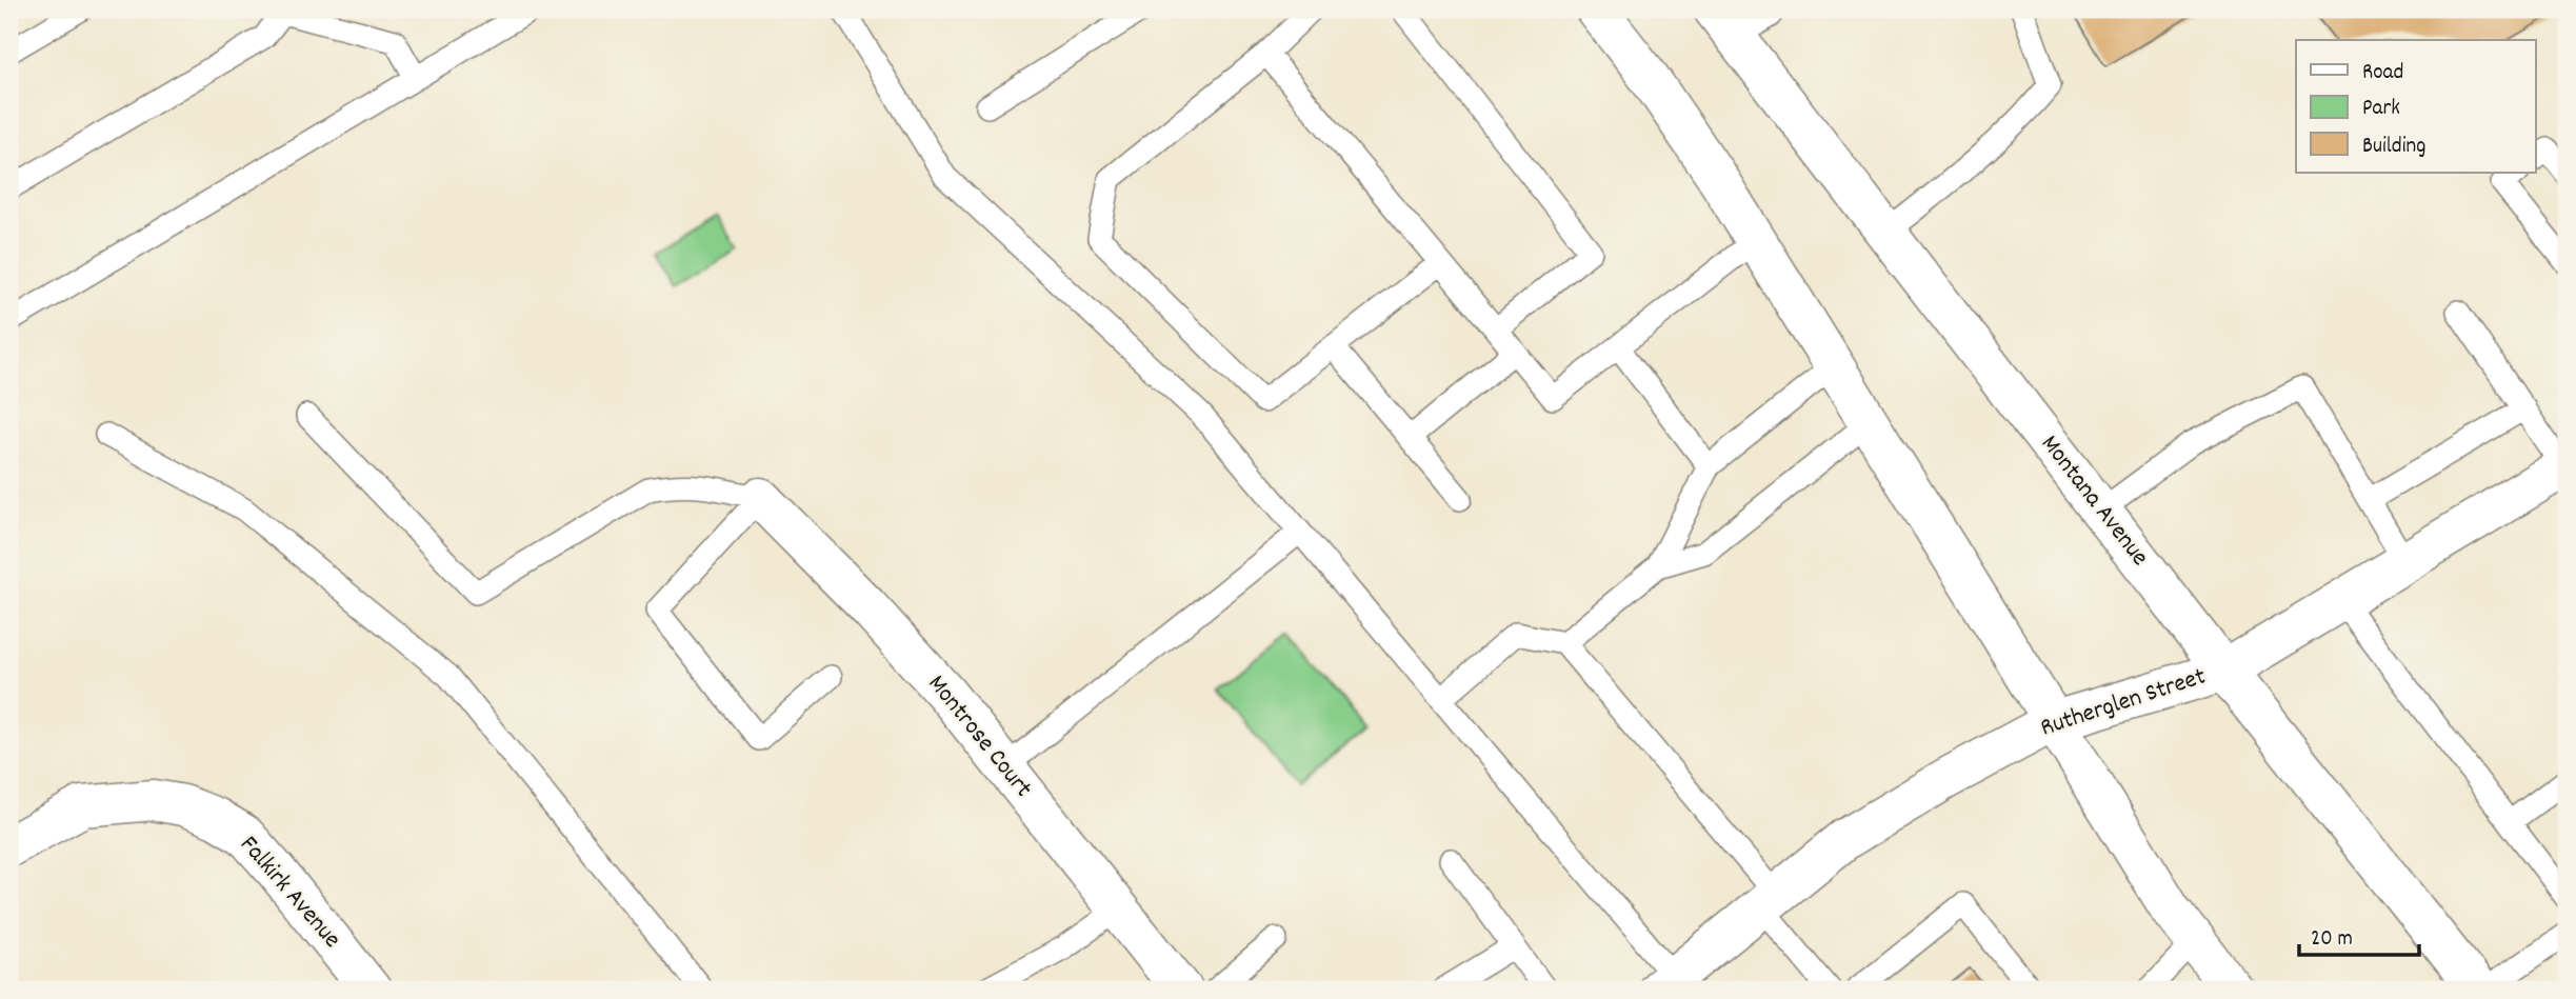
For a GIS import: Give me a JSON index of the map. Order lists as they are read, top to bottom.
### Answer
{
  "streets": {
    "main road": [
      "Montana Avenue",
      "Rutherglen Street",
      "Montrose Court",
      "Falkirk Avenue"
    ]
  },
  "crossings": [
    ["Montana Avenue", "Rutherglen Street"]
  ],
  "legend": ["Road", "Park", "Building"],
  "scale_bar": "20 m"
}
